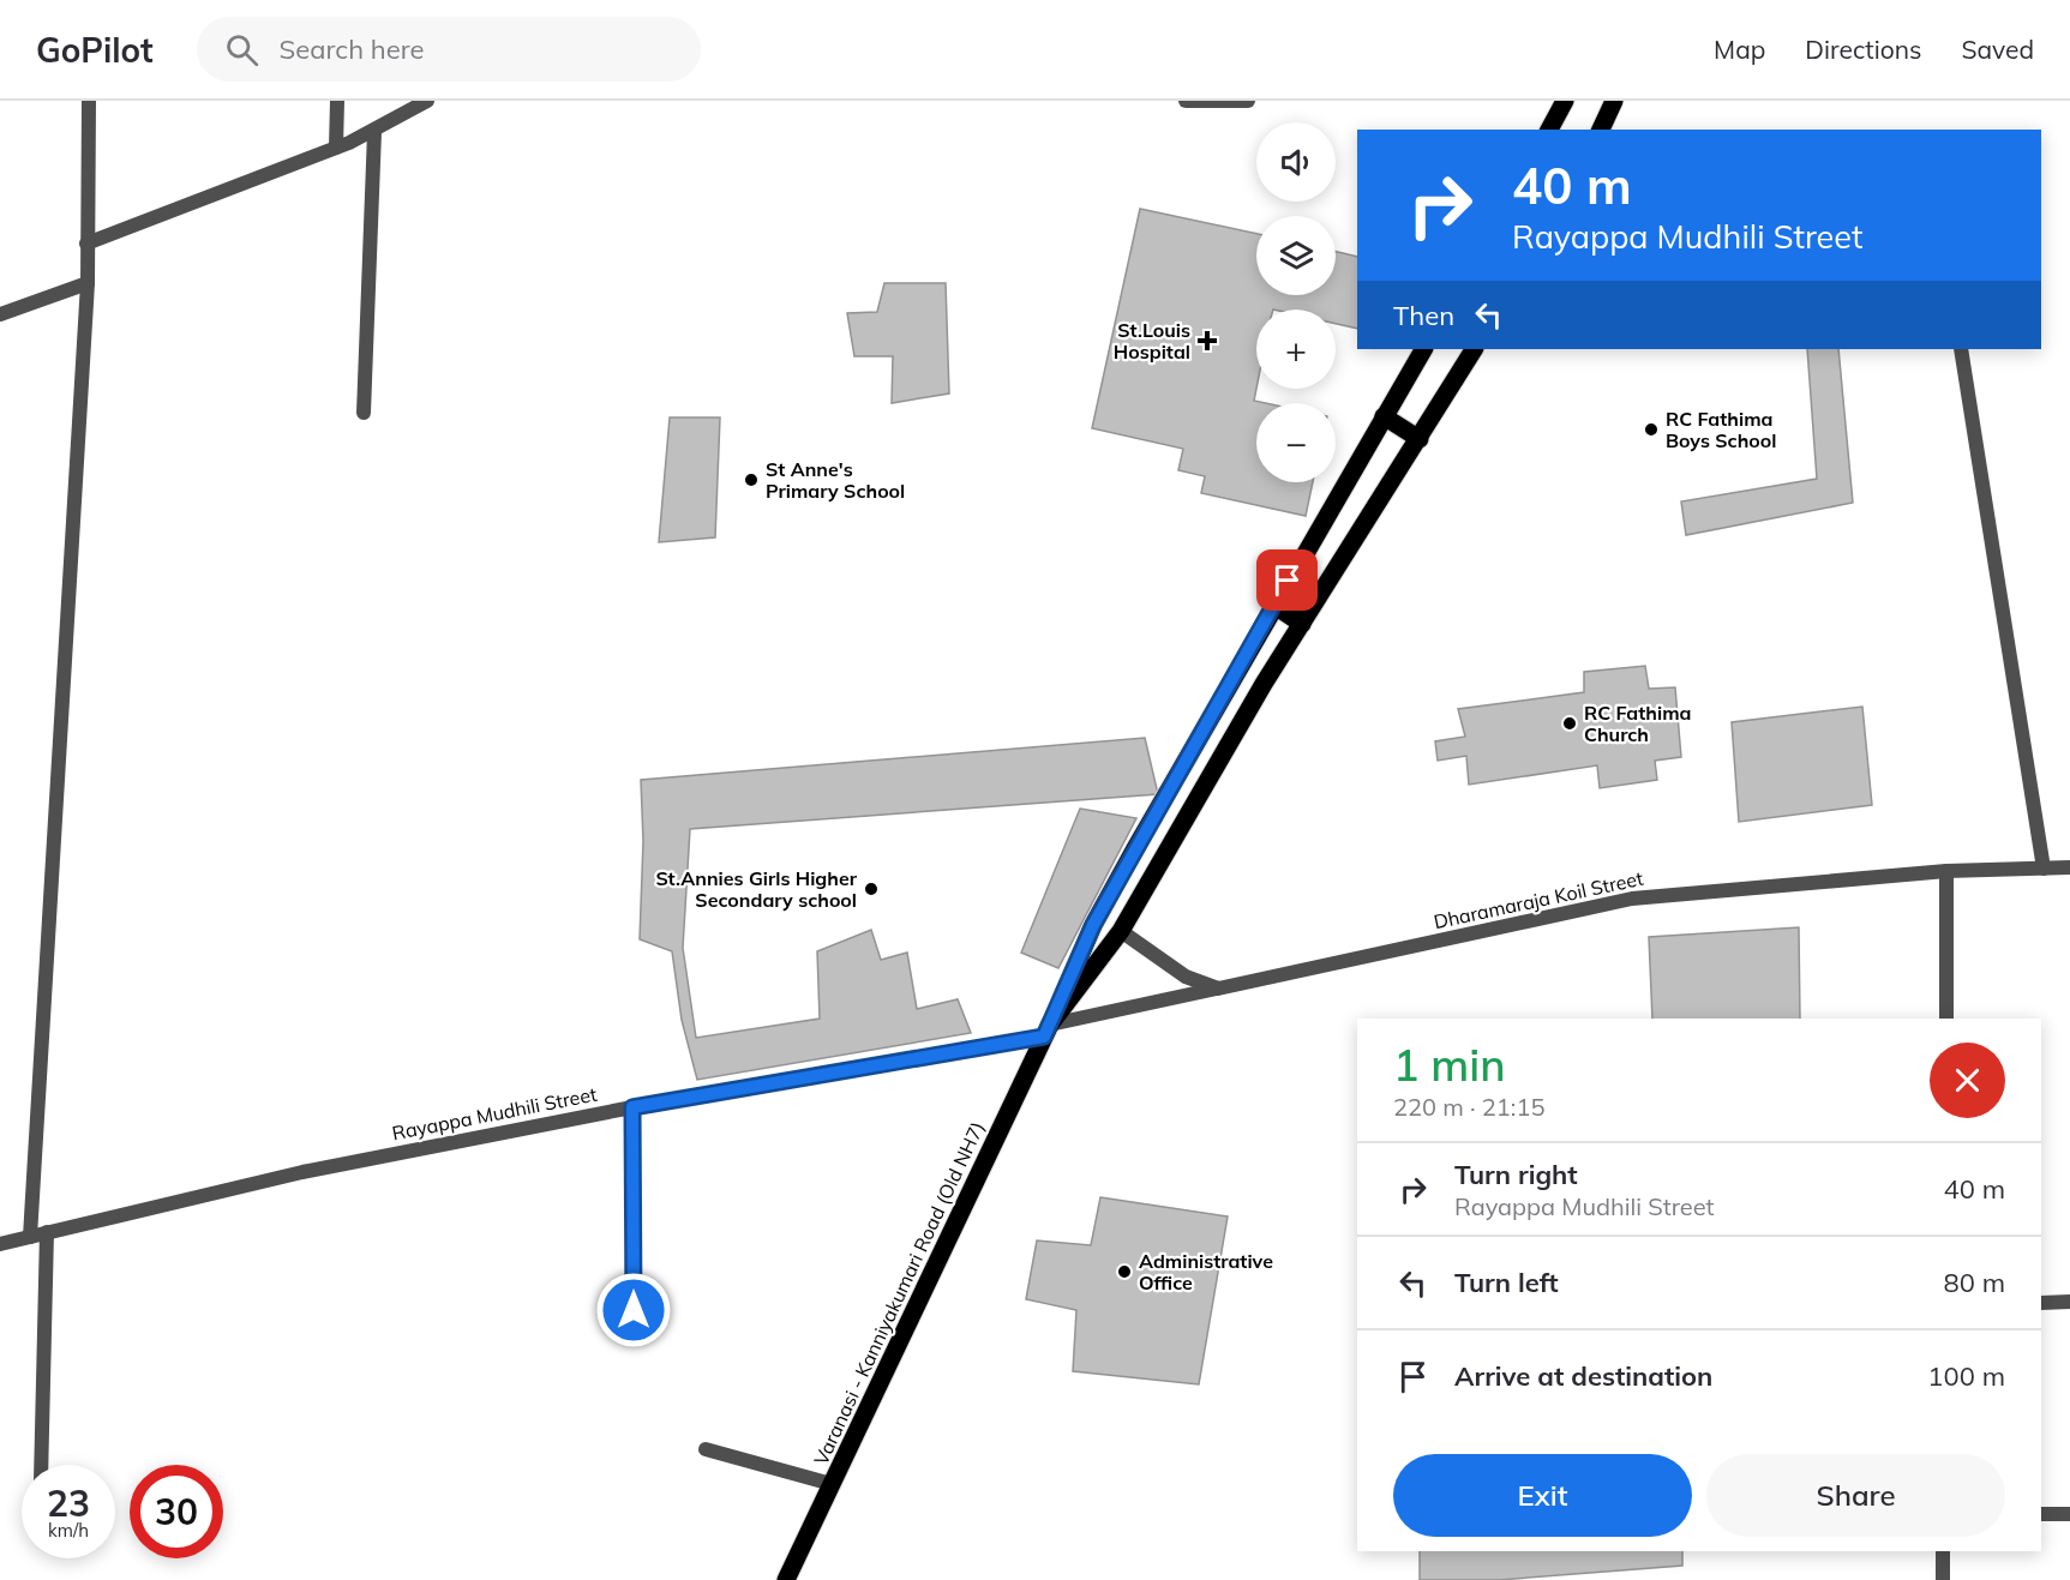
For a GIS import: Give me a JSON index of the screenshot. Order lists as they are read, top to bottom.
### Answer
{
  "streets": {
    "main road": ["Varanasi - Kanniyakumari Road (Old NH7)"],
    "street": ["Dharamaraja Koil Street", "Rayappa Mudhili Street"]
  },
  "crossings": [
    ["Dharamaraja Koil Street", "Rayappa Mudhili Street"],
    ["Dharamaraja Koil Street", "Varanasi - Kanniyakumari Road (Old NH7)"],
    ["Rayappa Mudhili Street", "Varanasi - Kanniyakumari Road (Old NH7)"]
  ],
  "places": {
    "health": ["St.Louis Hospital"],
    "other": [
      "RC Fathima Boys School",
      "St Anne's Primary School",
      "RC Fathima Church",
      "St.Annies Girls Higher Secondary school",
      "Administrative Office"
    ]
  },
  "page": {
    "header": "GoPilot",
    "search": "Search here",
    "nav": ["Map", "Directions", "Saved"],
    "map_buttons": ["+", "−"],
    "turn": ["40 m", "Rayappa Mudhili Street"],
    "then": "Then",
    "heading": ["1 min", "220 m · 21:15"],
    "list": [
      {
        "name": "Turn right",
        "note": "Rayappa Mudhili Street",
        "value": "40 m"
      },
      {
        "name": "Turn left",
        "value": "80 m"
      },
      {
        "name": "Arrive at destination",
        "value": "100 m"
      }
    ],
    "buttons": ["Exit", "Share"],
    "speed": "23 km/h",
    "limit": "30"
  }
}
